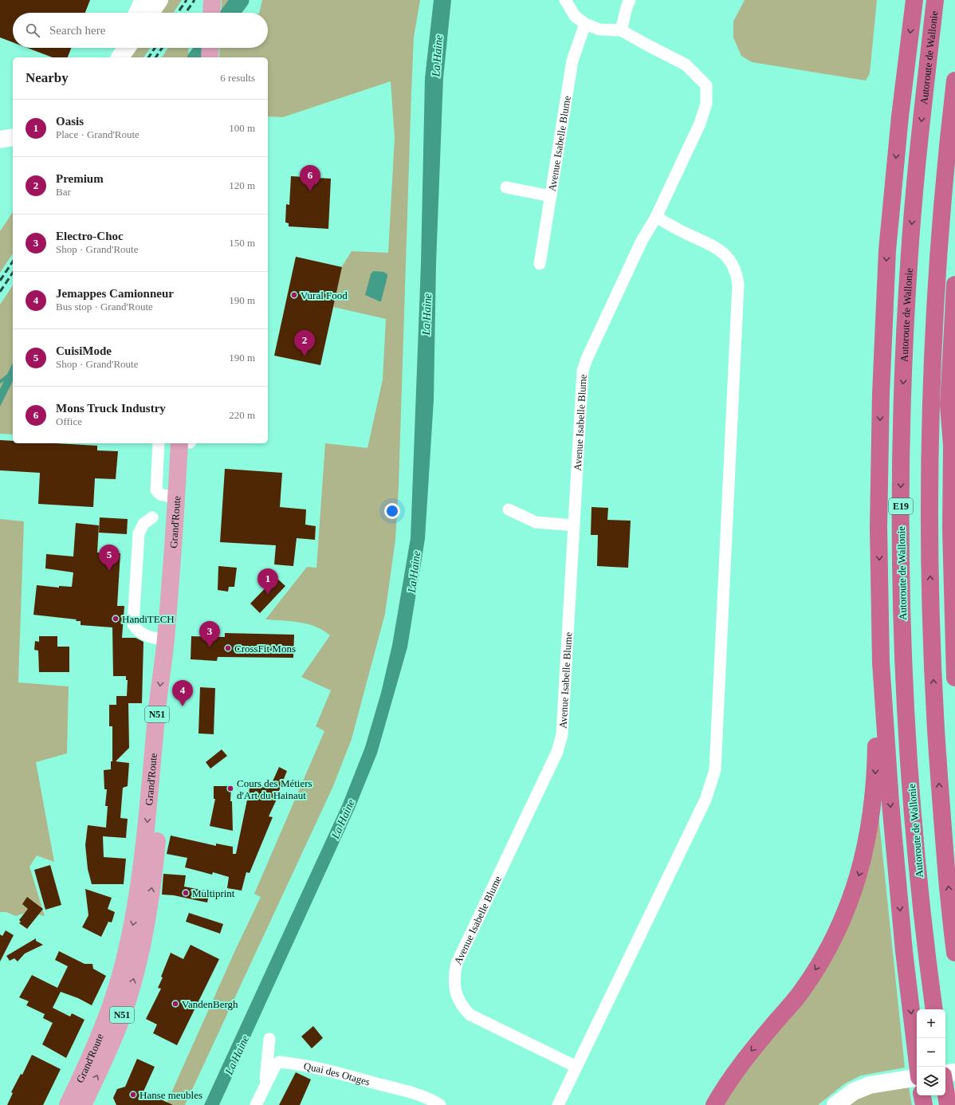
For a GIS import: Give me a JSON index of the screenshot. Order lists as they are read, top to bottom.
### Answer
{
  "streets": {
    "highway": ["Autoroute de Wallonie", "E19"],
    "main road": ["Grand'Route", "N51"],
    "street": ["Avenue Isabelle Blume", "Quai des Otages"]
  },
  "water": ["La Haine"],
  "places": [
    "Vural Food",
    "HandiTECH",
    "CrossFit Mons",
    "Cours des Métiers d'Art du Hainaut",
    "Multiprint",
    "VandenBergh",
    "Hanse meubles"
  ],
  "page": {
    "search": "Search here",
    "heading": ["Nearby", "6 results"],
    "list": [
      {
        "mark": "1",
        "name": "Oasis",
        "note": "Place · Grand'Route",
        "value": "100 m"
      },
      {
        "mark": "2",
        "name": "Premium",
        "note": "Bar",
        "value": "120 m"
      },
      {
        "mark": "3",
        "name": "Electro-Choc",
        "note": "Shop · Grand'Route",
        "value": "150 m"
      },
      {
        "mark": "4",
        "name": "Jemappes Camionneur",
        "note": "Bus stop · Grand'Route",
        "value": "190 m"
      },
      {
        "mark": "5",
        "name": "CuisiMode",
        "note": "Shop · Grand'Route",
        "value": "190 m"
      },
      {
        "mark": "6",
        "name": "Mons Truck Industry",
        "note": "Office",
        "value": "220 m"
      }
    ],
    "pins": [
      "6",
      "2",
      "5",
      "1",
      "3",
      "4"
    ],
    "map_buttons": ["+", "−"]
  }
}
